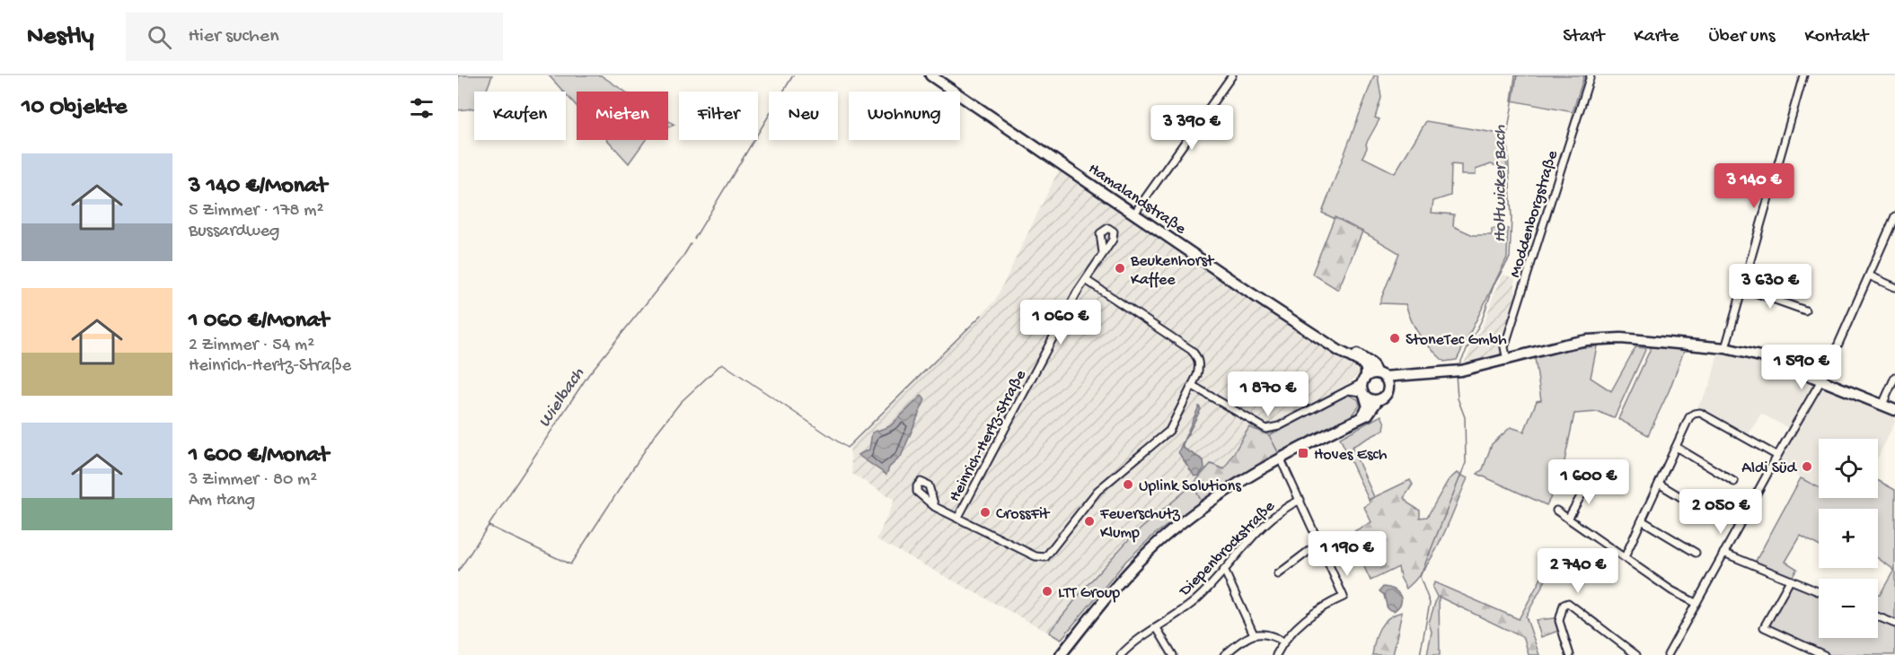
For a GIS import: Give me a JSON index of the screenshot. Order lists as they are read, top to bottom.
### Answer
{
  "streets": {
    "main road": ["Hamalandstraße"],
    "street": ["Moddenborgstraße", "Heinrich-Hertz-Straße", "Diepenbrockstraße"]
  },
  "water": ["Holtwicker Bach", "Wielbach"],
  "places": {
    "other": [
      "Beukenhorst Kaffee",
      "StoneTec Gmbh",
      "Aldi Süd",
      "Uplink Solutions",
      "CrossFit",
      "Feuerschutz Klump",
      "LTT Group"
    ],
    "transit": ["Hoves Esch"]
  },
  "page": {
    "header": "Nestly",
    "search": "Hier suchen",
    "nav": [
      "Start",
      "Karte",
      "Über uns",
      "Kontakt"
    ],
    "heading": "10 Objekte",
    "chip": [
      "Kaufen",
      "Mieten",
      "Filter",
      "Neu",
      "Wohnung"
    ],
    "price": [
      "3 390 €",
      "3 140 €",
      "3 630 €",
      "1 060 €",
      "1 590 €",
      "1 870 €",
      "1 600 €",
      "2 050 €",
      "1 190 €",
      "2 740 €"
    ],
    "list": [
      {
        "name": "3 140 €/Monat",
        "note": "5 Zimmer · 178 m² · Bussardweg"
      },
      {
        "name": "1 060 €/Monat",
        "note": "2 Zimmer · 54 m² · Heinrich-Hertz-Straße"
      },
      {
        "name": "1 600 €/Monat",
        "note": "3 Zimmer · 80 m² · Am Hang"
      }
    ],
    "map_buttons": ["+", "−"]
  }
}
